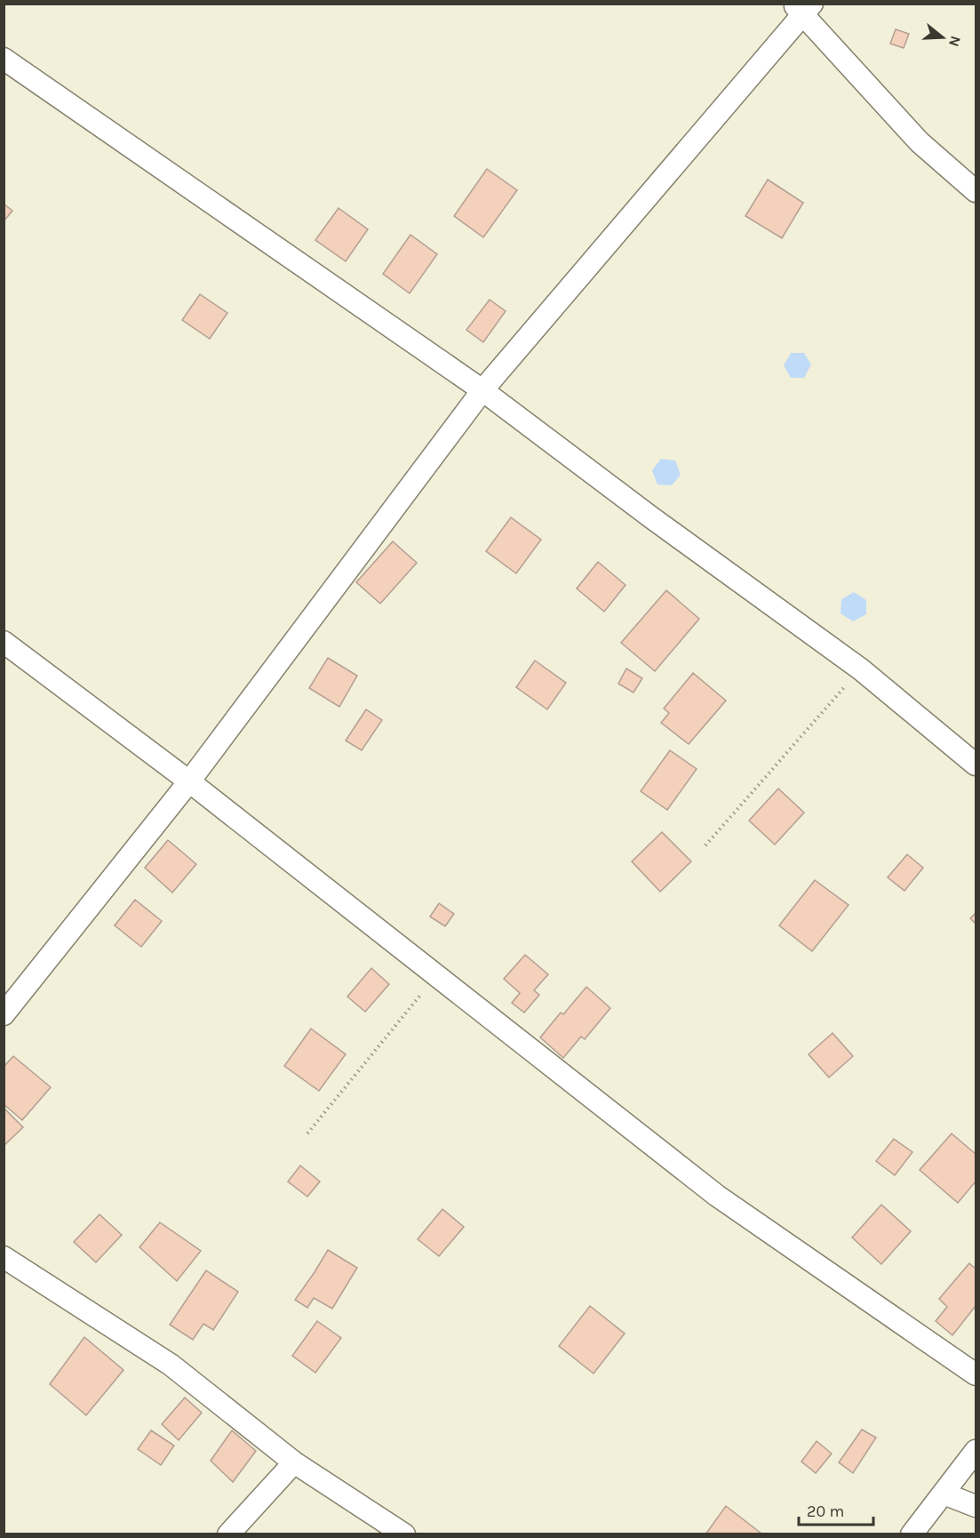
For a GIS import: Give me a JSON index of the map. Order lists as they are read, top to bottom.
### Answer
{
  "scale_bar": "20 m",
  "north": "right"
}
